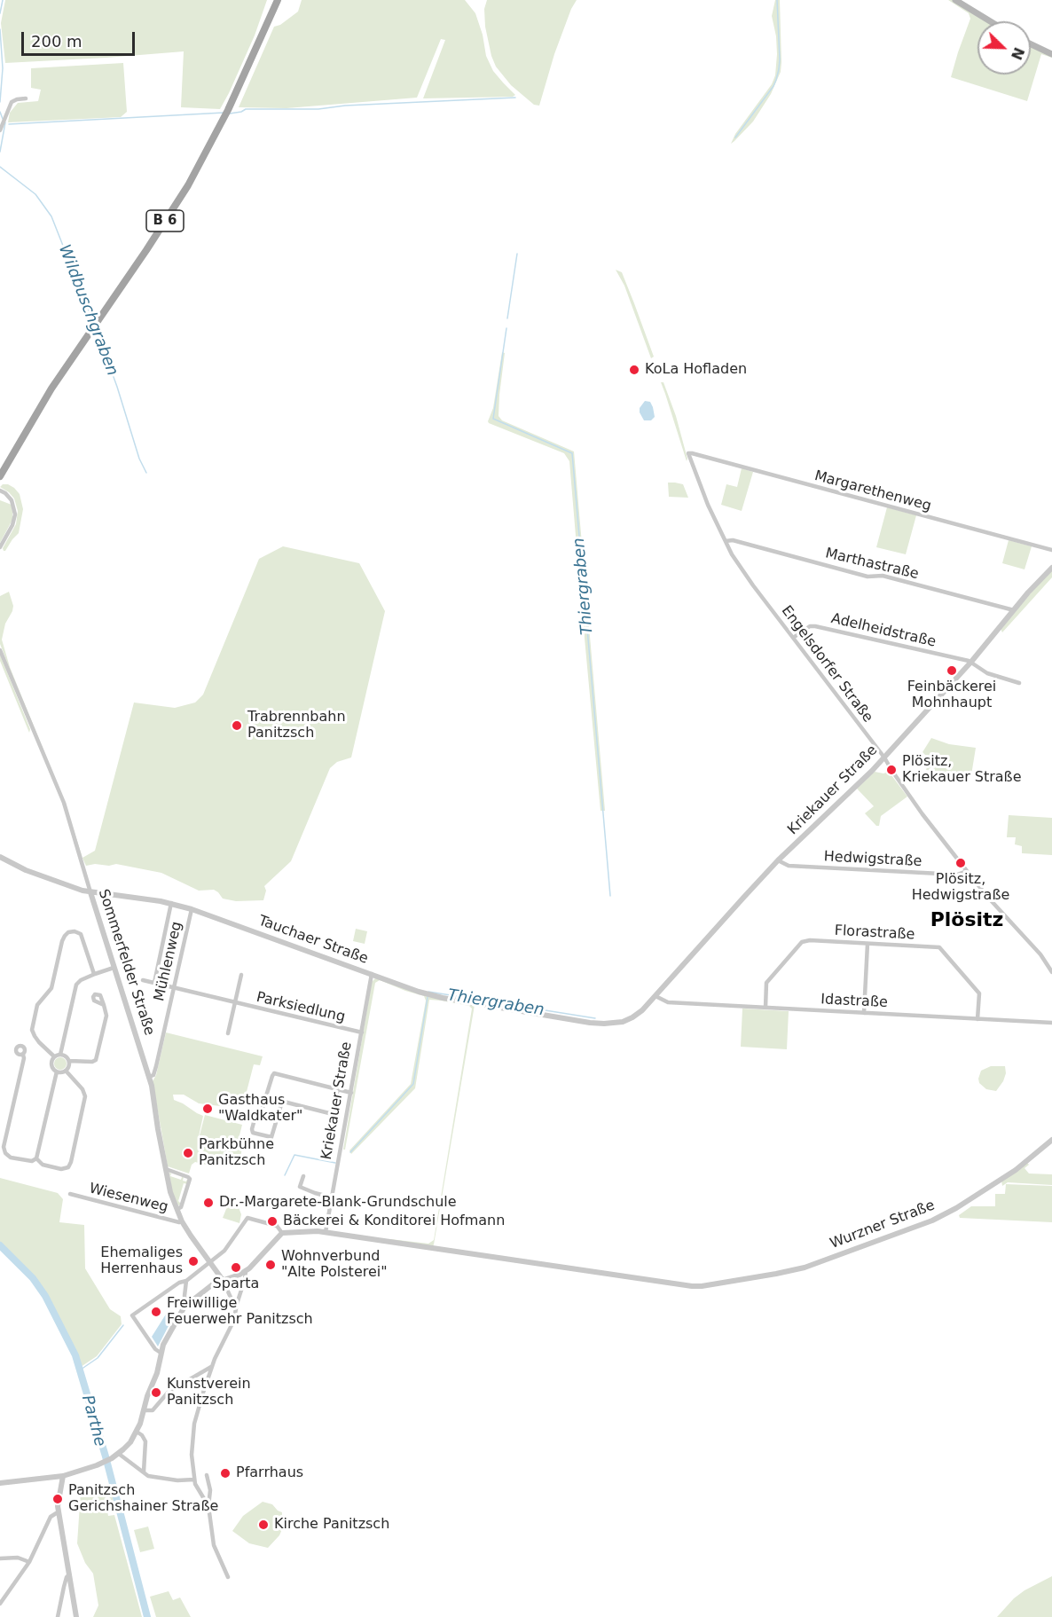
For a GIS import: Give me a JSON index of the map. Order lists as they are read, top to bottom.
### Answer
{
  "streets": {
    "main road": ["B 6"],
    "street": [
      "Margarethenweg",
      "Marthastraße",
      "Adelheidstraße",
      "Engelsdorfer Straße",
      "Kriekauer Straße",
      "Hedwigstraße",
      "Florastraße",
      "Tauchaer Straße",
      "Mühlenweg",
      "Sommerfelder Straße",
      "Idastraße",
      "Parksiedlung",
      "Wiesenweg",
      "Wurzner Straße"
    ]
  },
  "crossings": [
    ["Margarethenweg", "Engelsdorfer Straße"],
    ["Marthastraße", "Engelsdorfer Straße"],
    ["Marthastraße", "Kriekauer Straße"],
    ["Adelheidstraße", "Engelsdorfer Straße"],
    ["Adelheidstraße", "Kriekauer Straße"],
    ["Engelsdorfer Straße", "Kriekauer Straße"],
    ["Engelsdorfer Straße", "Hedwigstraße"],
    ["Kriekauer Straße", "Hedwigstraße"],
    ["Kriekauer Straße", "Tauchaer Straße"],
    ["Kriekauer Straße", "Idastraße"],
    ["Kriekauer Straße", "Parksiedlung"],
    ["Kriekauer Straße", "Wurzner Straße"],
    ["Florastraße", "Idastraße"],
    ["Tauchaer Straße", "Mühlenweg"],
    ["Tauchaer Straße", "Sommerfelder Straße"],
    ["Mühlenweg", "Sommerfelder Straße"],
    ["Mühlenweg", "Parksiedlung"],
    ["Sommerfelder Straße", "Wiesenweg"]
  ],
  "districts": ["Plösitz"],
  "water": ["Wildbuschgraben", "Thiergraben", "Parthe"],
  "places": [
    "KoLa Hofladen",
    "Feinbäckerei Mohnhaupt",
    "Trabrennbahn Panitzsch",
    "Plösitz, Kriekauer Straße",
    "Plösitz, Hedwigstraße",
    "Gasthaus \"Waldkater\"",
    "Parkbühne Panitzsch",
    "Dr.-Margarete-Blank-Grundschule",
    "Bäckerei & Konditorei Hofmann",
    "Ehemaliges Herrenhaus",
    "Wohnverbund \"Alte Polsterei\"",
    "Sparta",
    "Freiwillige Feuerwehr Panitzsch",
    "Kunstverein Panitzsch",
    "Pfarrhaus",
    "Panitzsch Gerichshainer Straße",
    "Kirche Panitzsch"
  ],
  "scale_bar": "200 m",
  "north": "bottom right"
}
